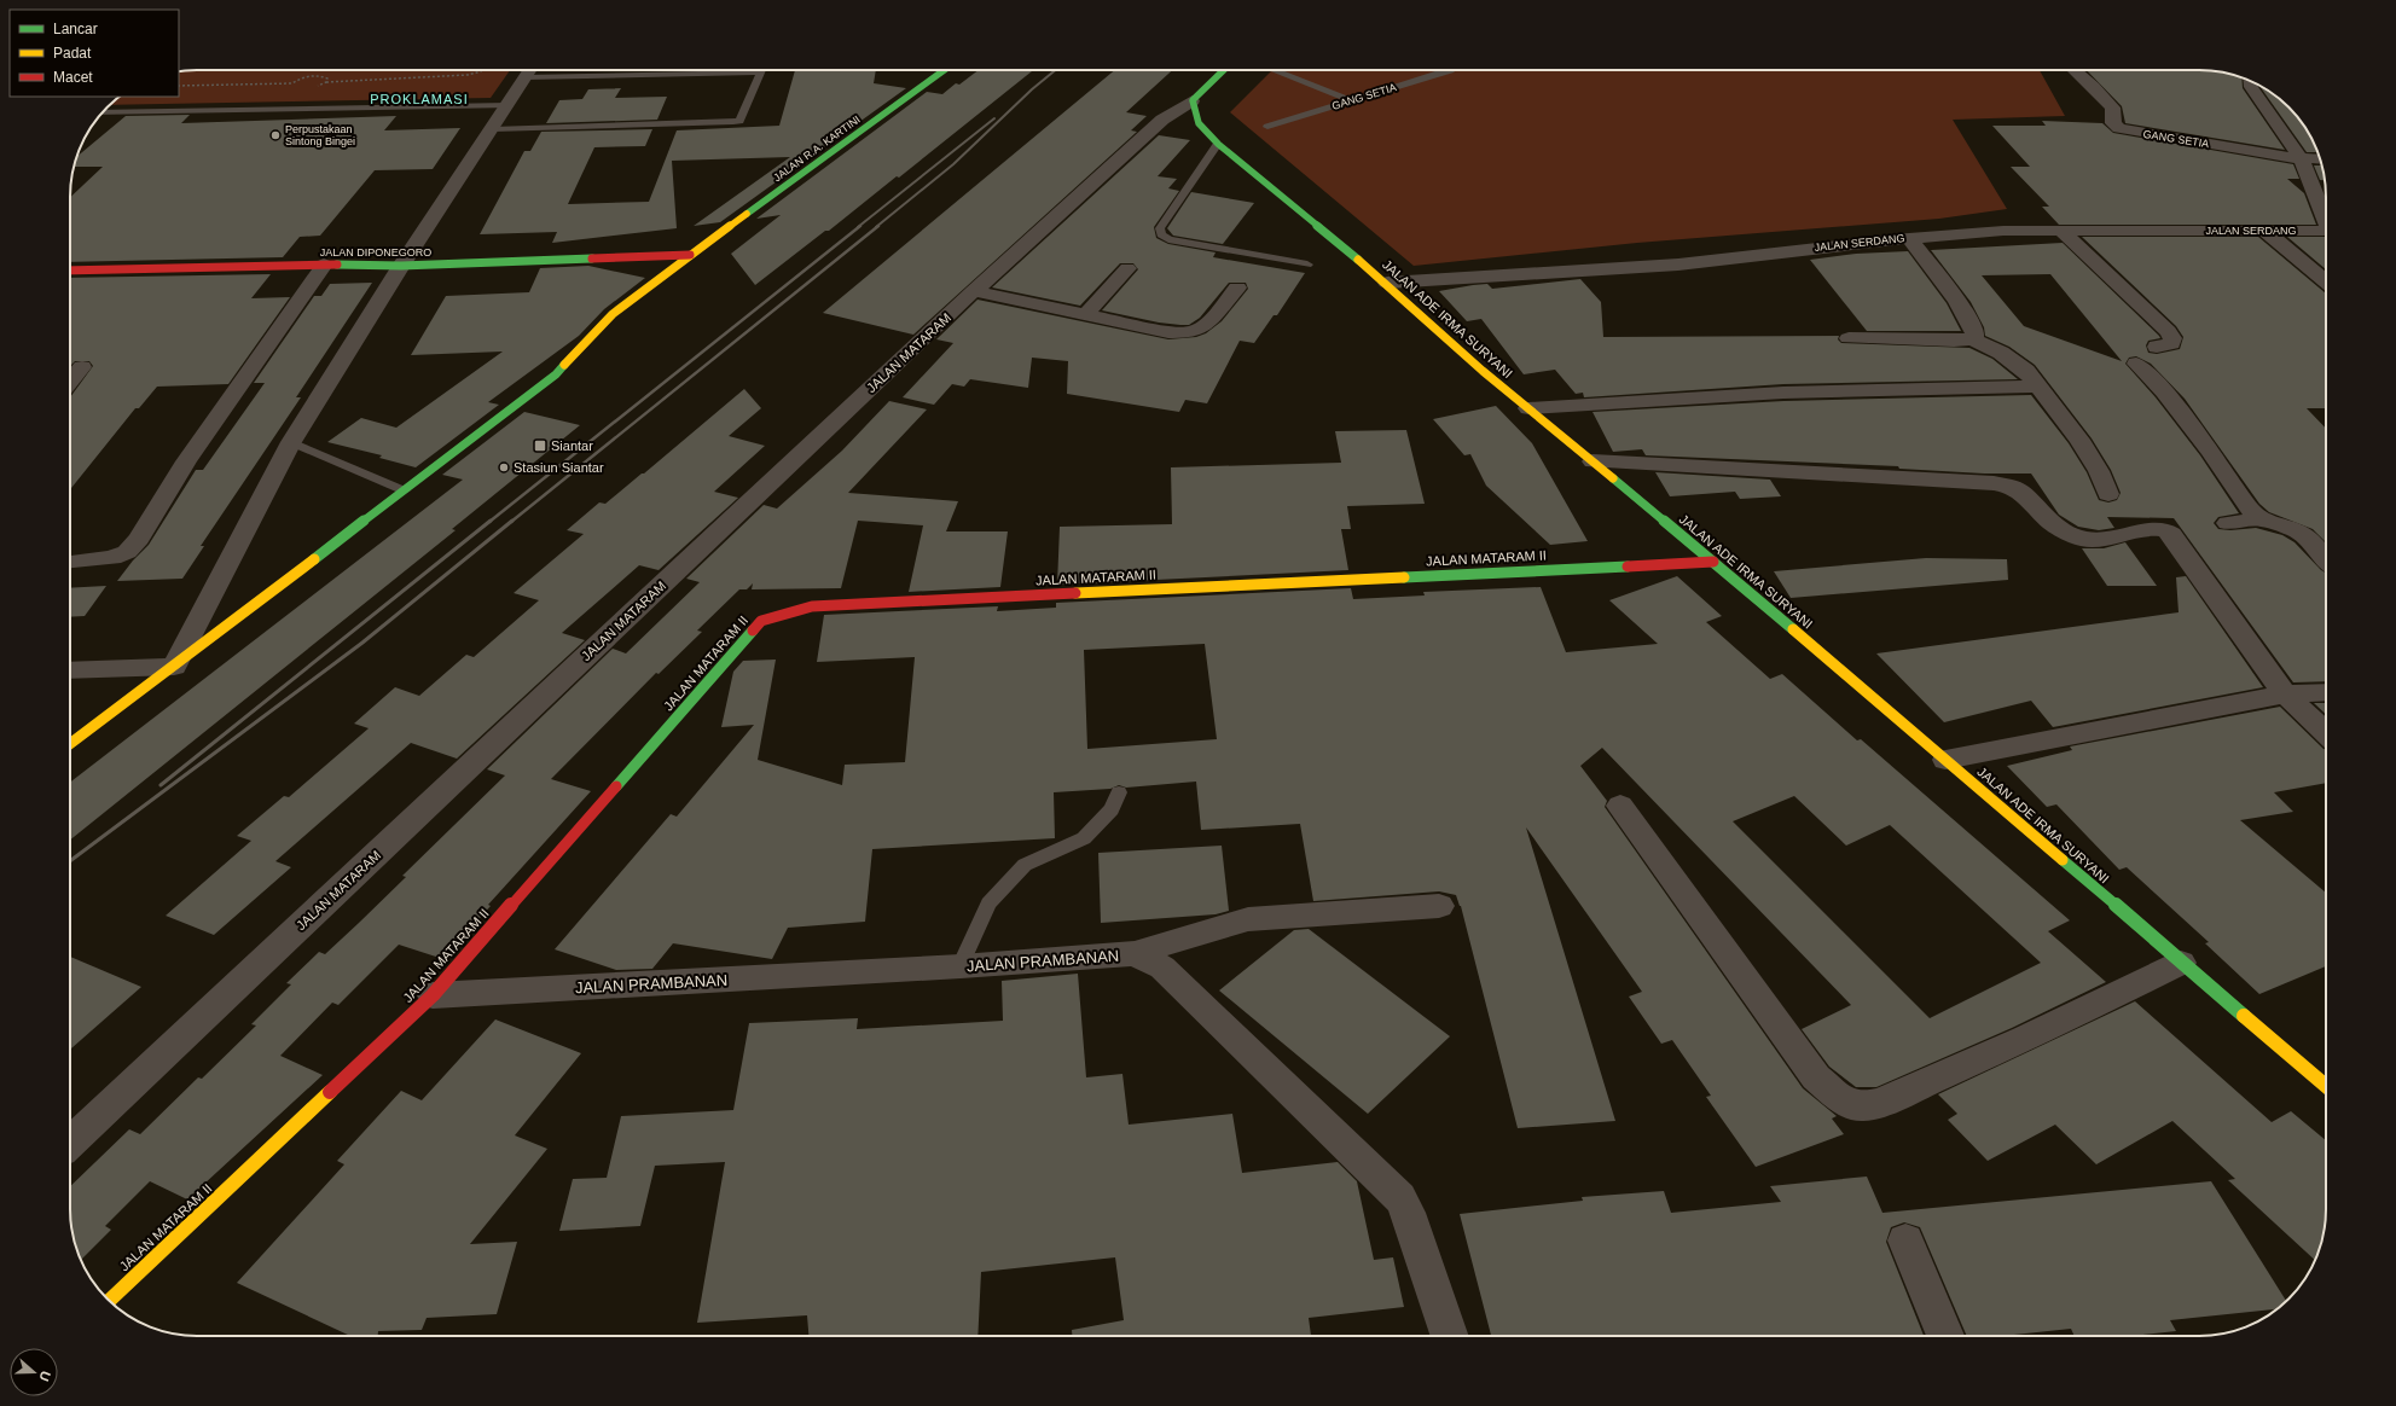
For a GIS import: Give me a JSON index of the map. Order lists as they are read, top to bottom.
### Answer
{
  "streets": {
    "street": [
      "GANG SETIA",
      "JALAN R.A. KARTINI",
      "JALAN SERDANG",
      "JALAN DIPONEGORO",
      "JALAN ADE IRMA SURYANI",
      "JALAN MATARAM",
      "JALAN MATARAM II",
      "JALAN PRAMBANAN"
    ]
  },
  "crossings": [
    ["JALAN R.A. KARTINI", "JALAN DIPONEGORO"],
    ["JALAN SERDANG", "JALAN ADE IRMA SURYANI"],
    ["JALAN ADE IRMA SURYANI", "JALAN MATARAM"],
    ["JALAN ADE IRMA SURYANI", "JALAN MATARAM II"],
    ["JALAN MATARAM II", "JALAN PRAMBANAN"]
  ],
  "districts": ["PROKLAMASI"],
  "places": {
    "other": ["Perpustakaan Sintong Bingei", "Stasiun Siantar"],
    "transit": ["Siantar"]
  },
  "legend": ["Lancar", "Padat", "Macet"],
  "north": "right"
}
